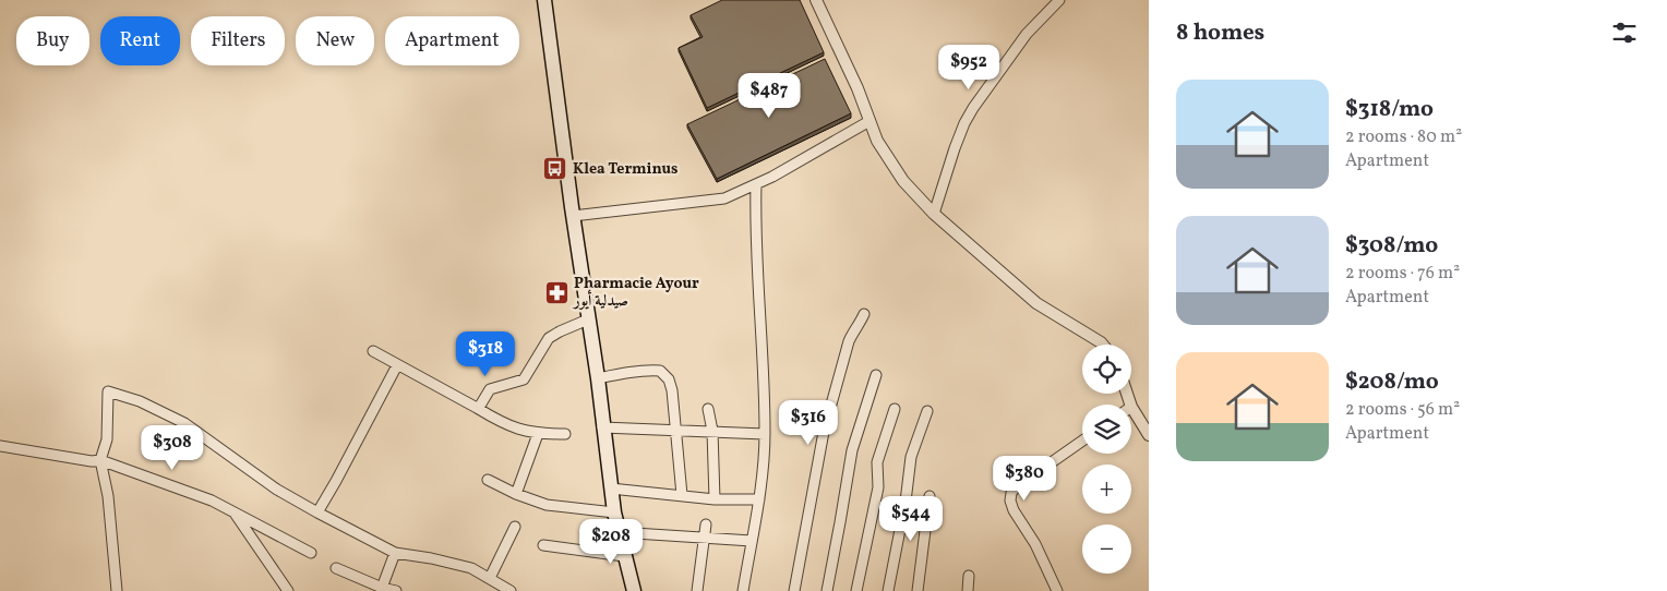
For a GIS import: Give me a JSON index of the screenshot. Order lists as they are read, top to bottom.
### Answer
{
  "places": {
    "bus stop": ["Klea Terminus"],
    "pharmacy": ["Pharmacie Ayour صيدلية أيور"]
  },
  "page": {
    "heading": "8 homes",
    "chip": [
      "Buy",
      "Rent",
      "Filters",
      "New",
      "Apartment"
    ],
    "price": [
      "$952",
      "$487",
      "$318",
      "$316",
      "$308",
      "$380",
      "$544",
      "$208"
    ],
    "list": [
      {
        "name": "$318/mo",
        "note": "2 rooms · 80 m² · Apartment"
      },
      {
        "name": "$308/mo",
        "note": "2 rooms · 76 m² · Apartment"
      },
      {
        "name": "$208/mo",
        "note": "2 rooms · 56 m² · Apartment"
      }
    ],
    "map_buttons": ["+", "−"]
  }
}
